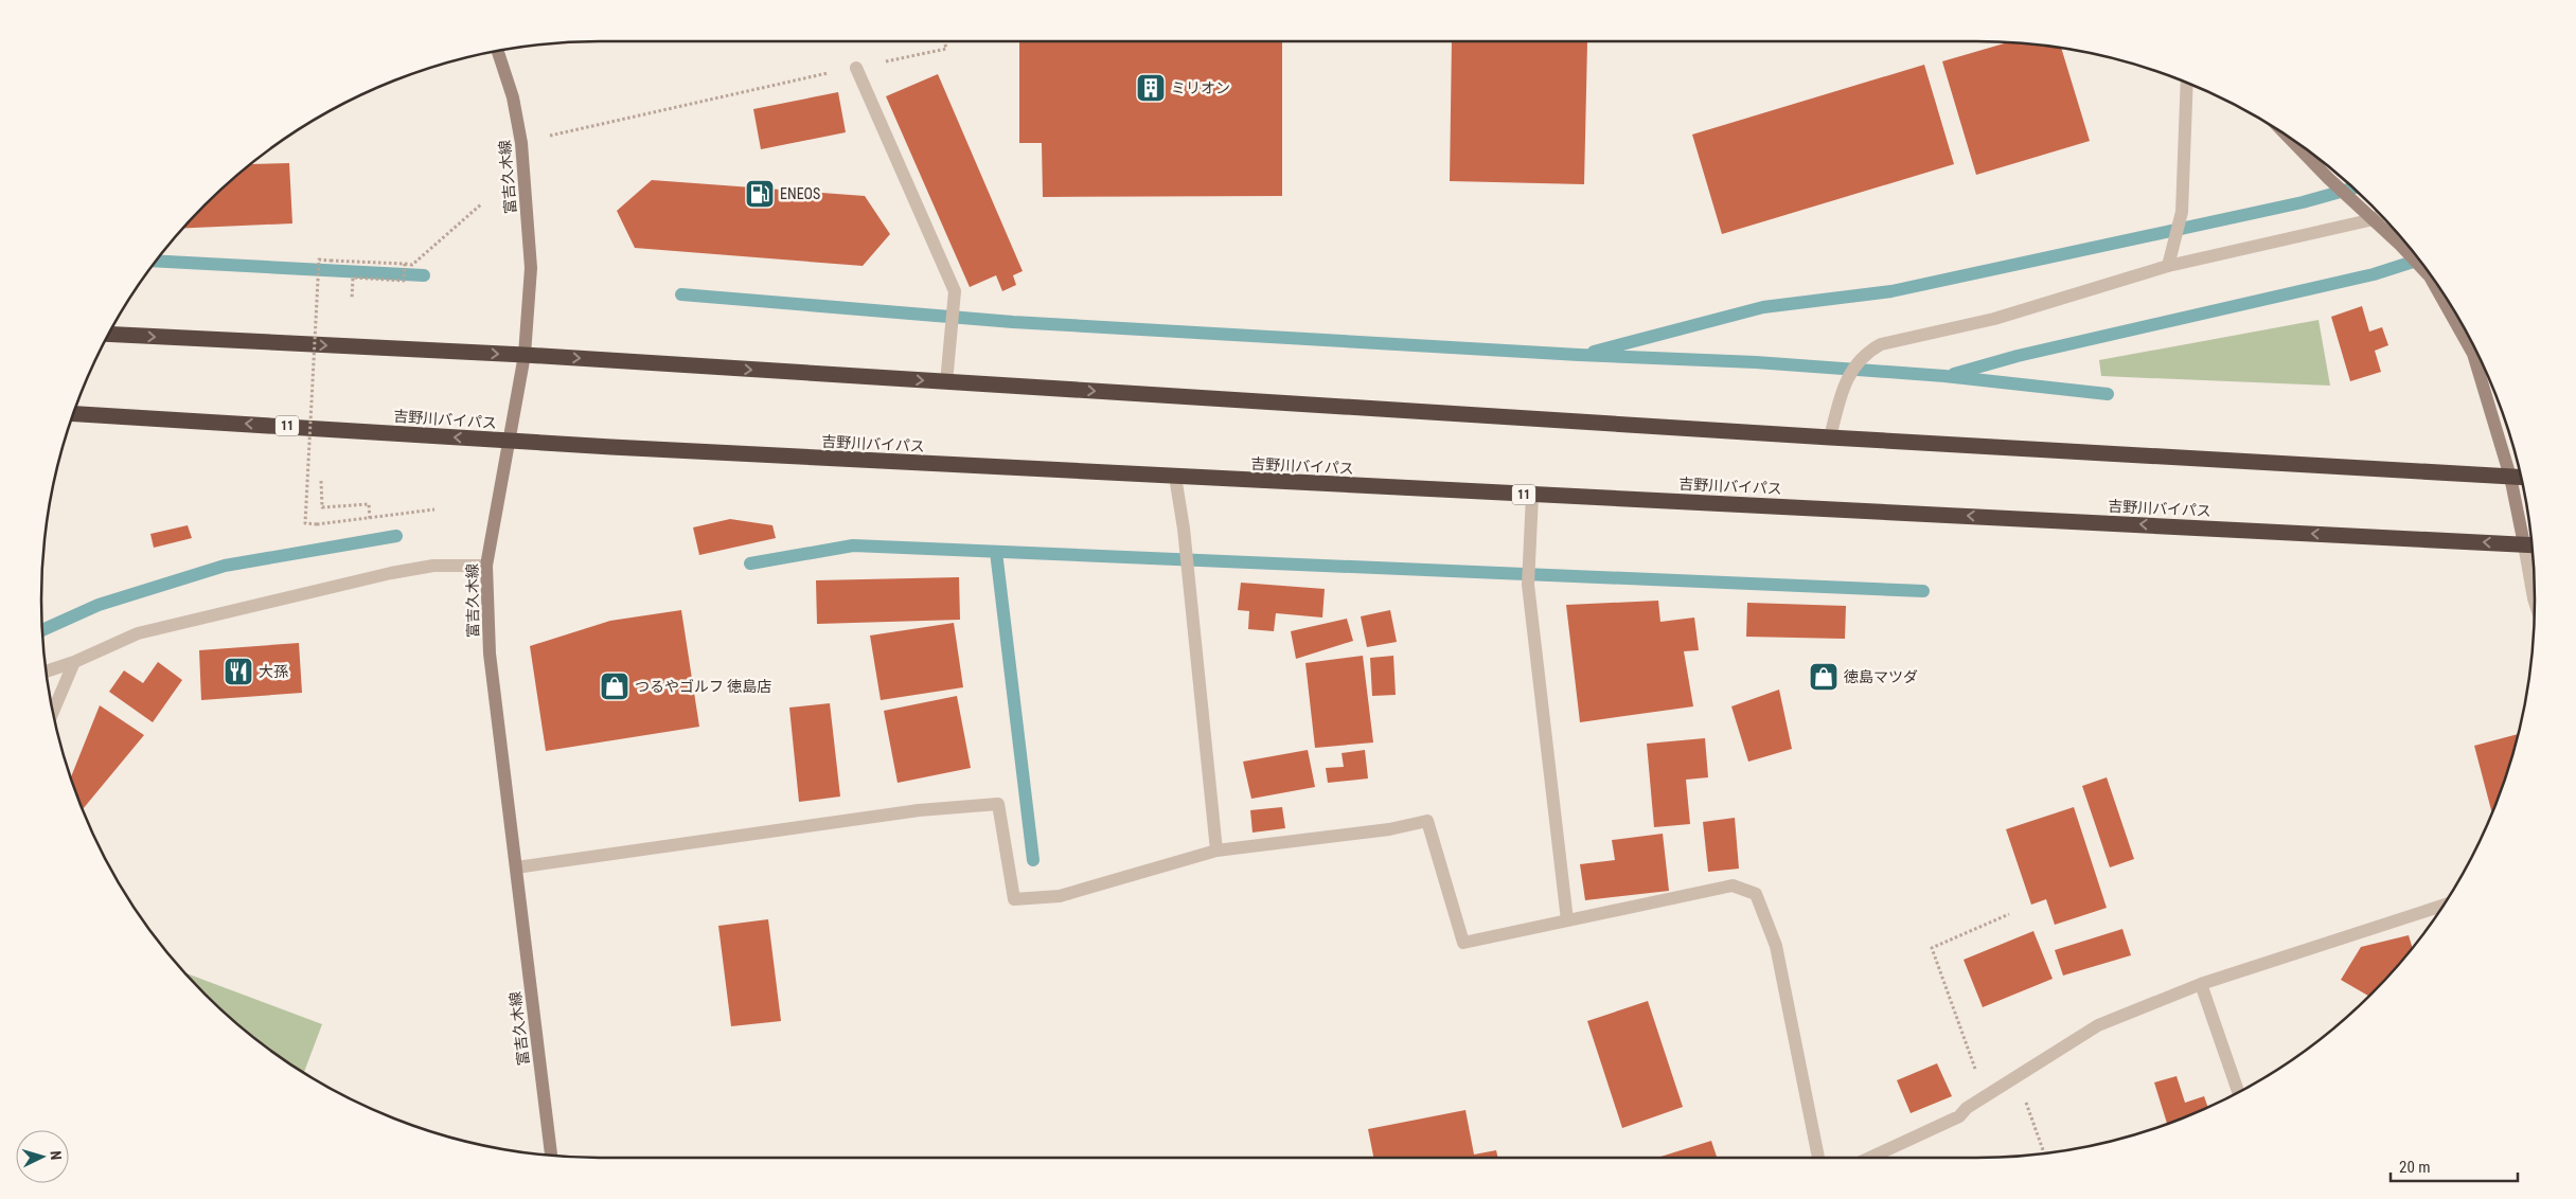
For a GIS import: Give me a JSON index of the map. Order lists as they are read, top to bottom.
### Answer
{
  "streets": {
    "highway": ["吉野川バイパス", "11"],
    "main road": ["富吉久木線"]
  },
  "crossings": [
    ["富吉久木線", "吉野川バイパス"]
  ],
  "places": {
    "building": ["ミリオン"],
    "fuel station": ["ENEOS"],
    "restaurant": ["大孫"],
    "shop": ["徳島マツダ", "つるやゴルフ 徳島店"]
  },
  "scale_bar": "20 m",
  "north": "right"
}
